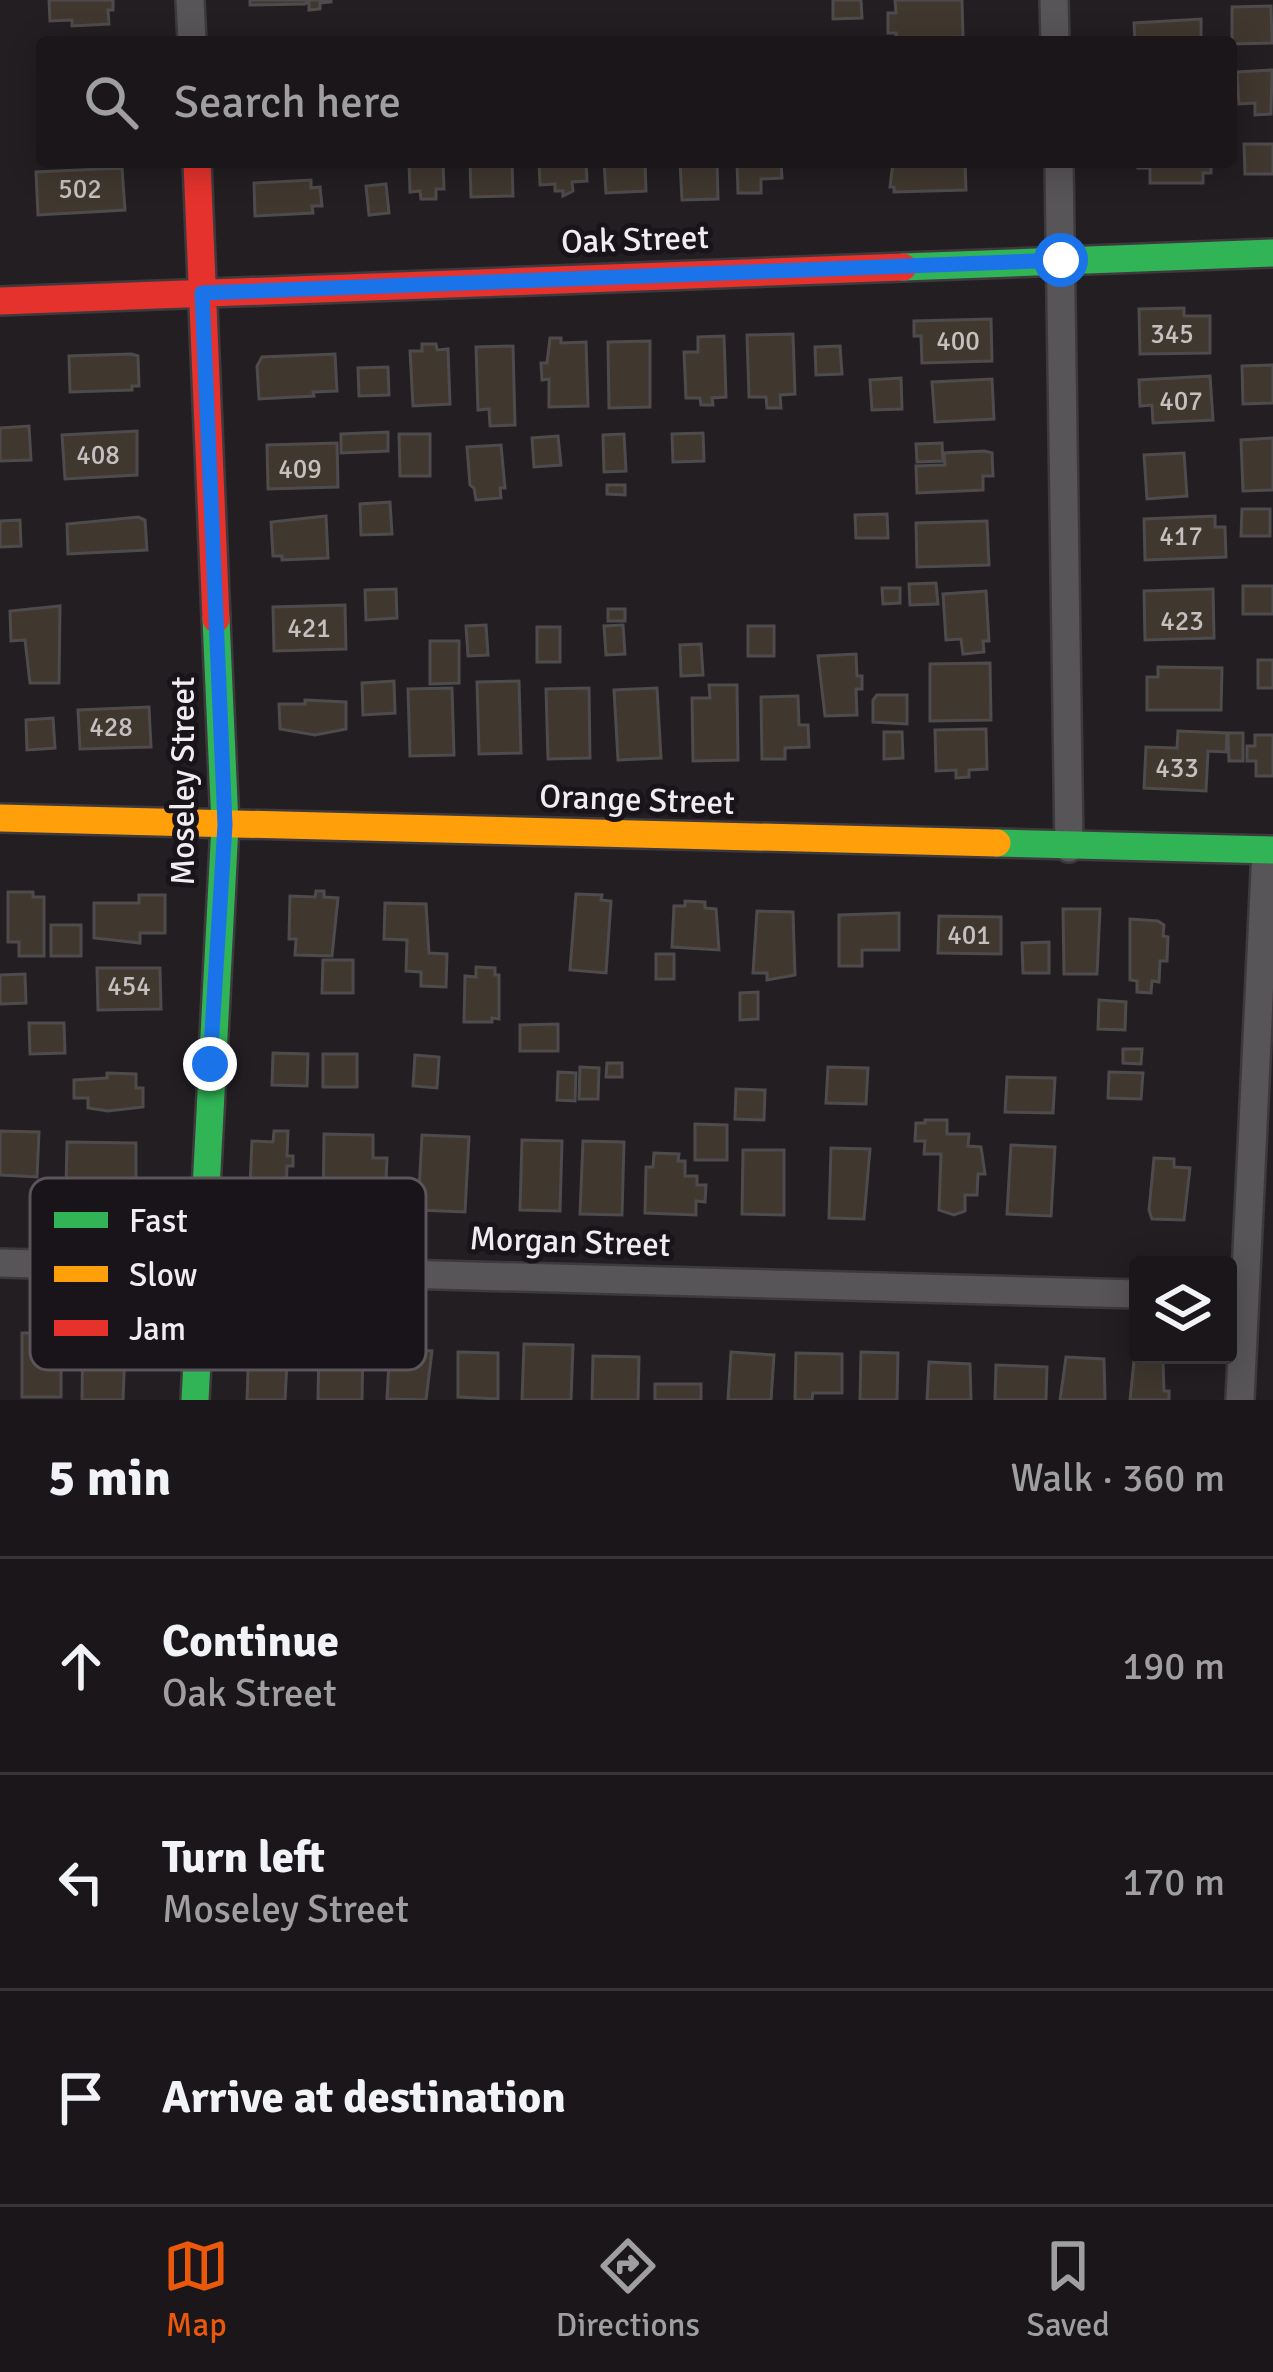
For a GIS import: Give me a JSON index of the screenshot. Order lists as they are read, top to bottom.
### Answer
{
  "streets": {
    "street": [
      "Oak Street",
      "Moseley Street",
      "Orange Street",
      "Morgan Street"
    ]
  },
  "crossings": [
    ["Oak Street", "Moseley Street"],
    ["Moseley Street", "Orange Street"]
  ],
  "house_numbers": [
    "502",
    "345",
    "400",
    "407",
    "408",
    "409",
    "417",
    "423",
    "421",
    "428",
    "433",
    "401",
    "454"
  ],
  "legend": ["Fast", "Slow", "Jam"],
  "page": {
    "search": "Search here",
    "heading": ["5 min", "Walk · 360 m"],
    "list": [
      ["Continue", "Oak Street", "190 m"],
      ["Turn left", "Moseley Street", "170 m"],
      "Arrive at destination"
    ],
    "nav": ["Map", "Directions", "Saved"]
  }
}
